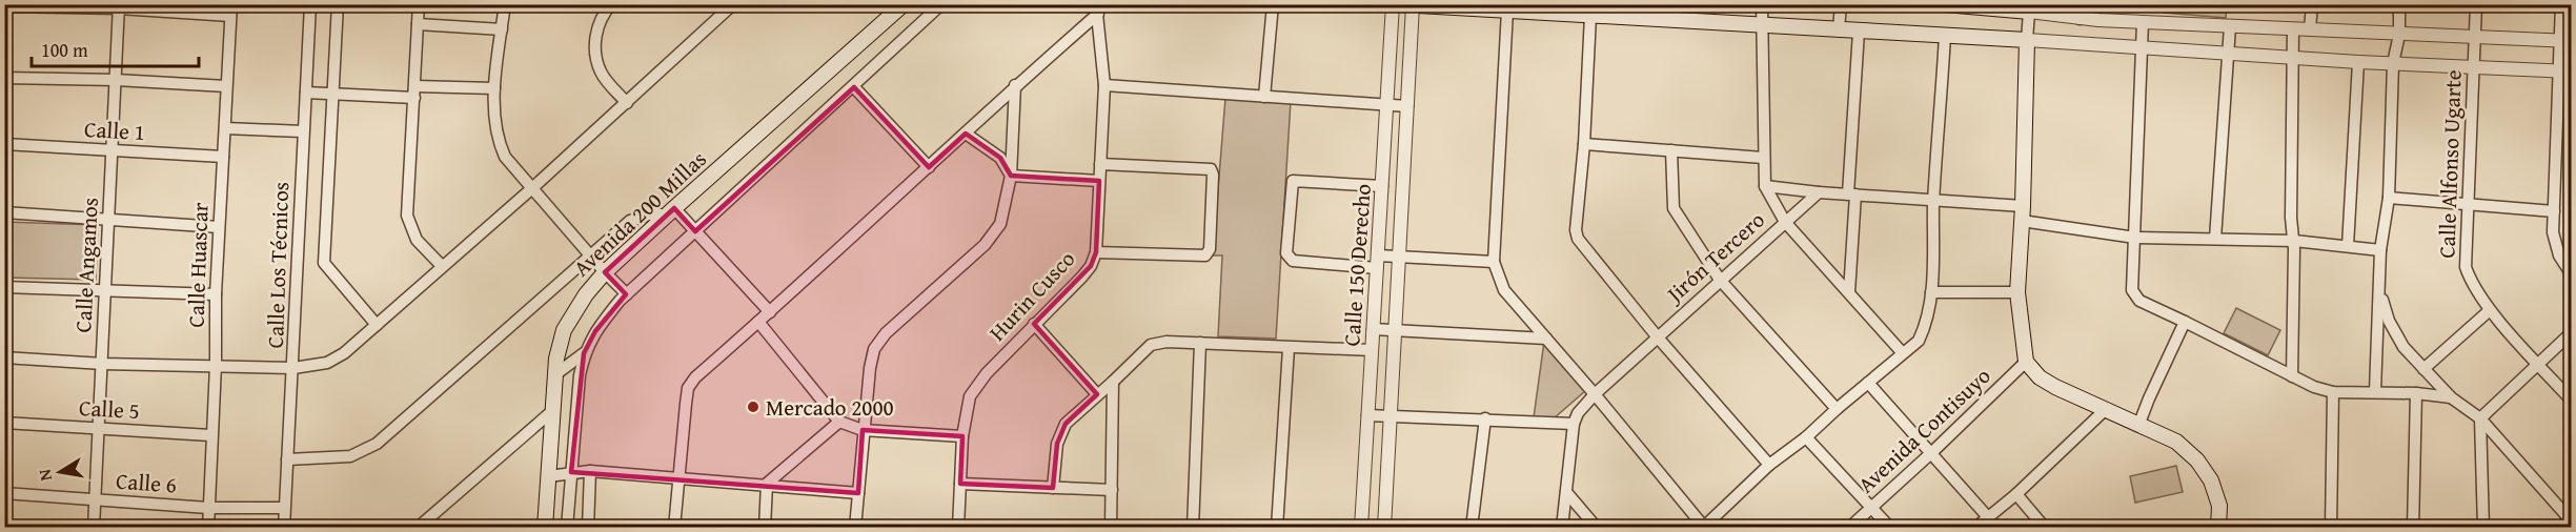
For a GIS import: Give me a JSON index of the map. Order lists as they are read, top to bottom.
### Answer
{
  "streets": {
    "main road": ["Avenida 200 Millas"],
    "street": [
      "Calle 1",
      "Calle Alfonso Ugarte",
      "Jirón Tercero",
      "Calle Angamos",
      "Calle Huascar",
      "Calle Los Técnicos",
      "Calle 150 Derecho",
      "Hurin Cusco",
      "Calle 5",
      "Avenida Contisuyo",
      "Calle 6"
    ]
  },
  "crossings": [
    ["Calle 1", "Calle Angamos"],
    ["Calle 1", "Calle Huascar"],
    ["Calle Angamos", "Calle 5"],
    ["Calle Angamos", "Calle 6"],
    ["Calle Huascar", "Calle 5"],
    ["Calle Huascar", "Calle 6"],
    ["Calle Los Técnicos", "Calle 6"]
  ],
  "places": ["Mercado 2000"],
  "scale_bar": "100 m",
  "north": "left"
}
